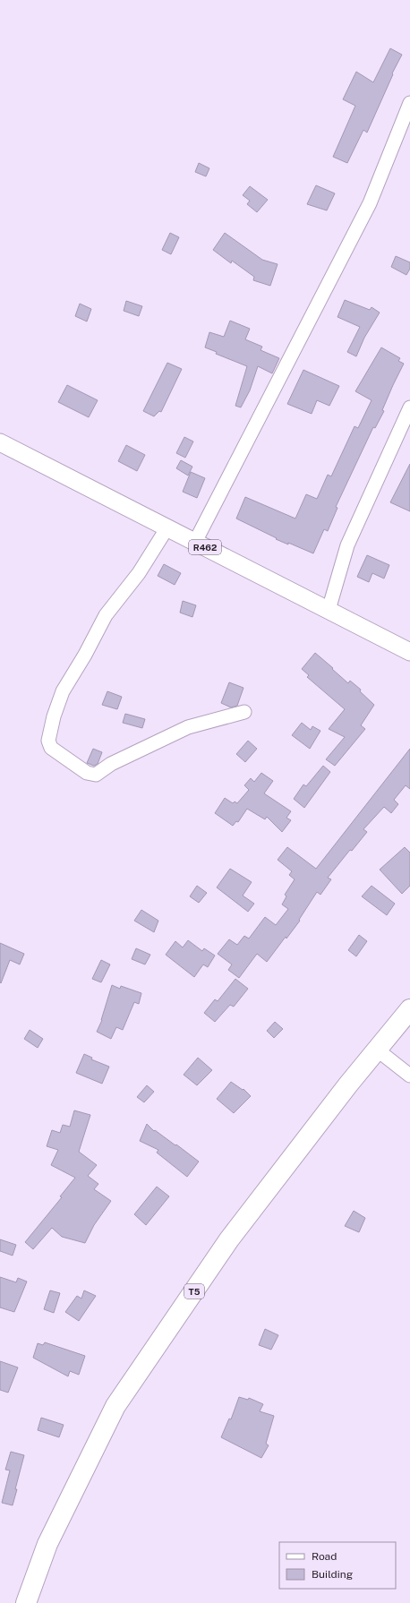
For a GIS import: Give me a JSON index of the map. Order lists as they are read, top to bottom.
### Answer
{
  "streets": {
    "highway": ["T5"],
    "main road": ["R462"]
  },
  "legend": ["Road", "Building"]
}
